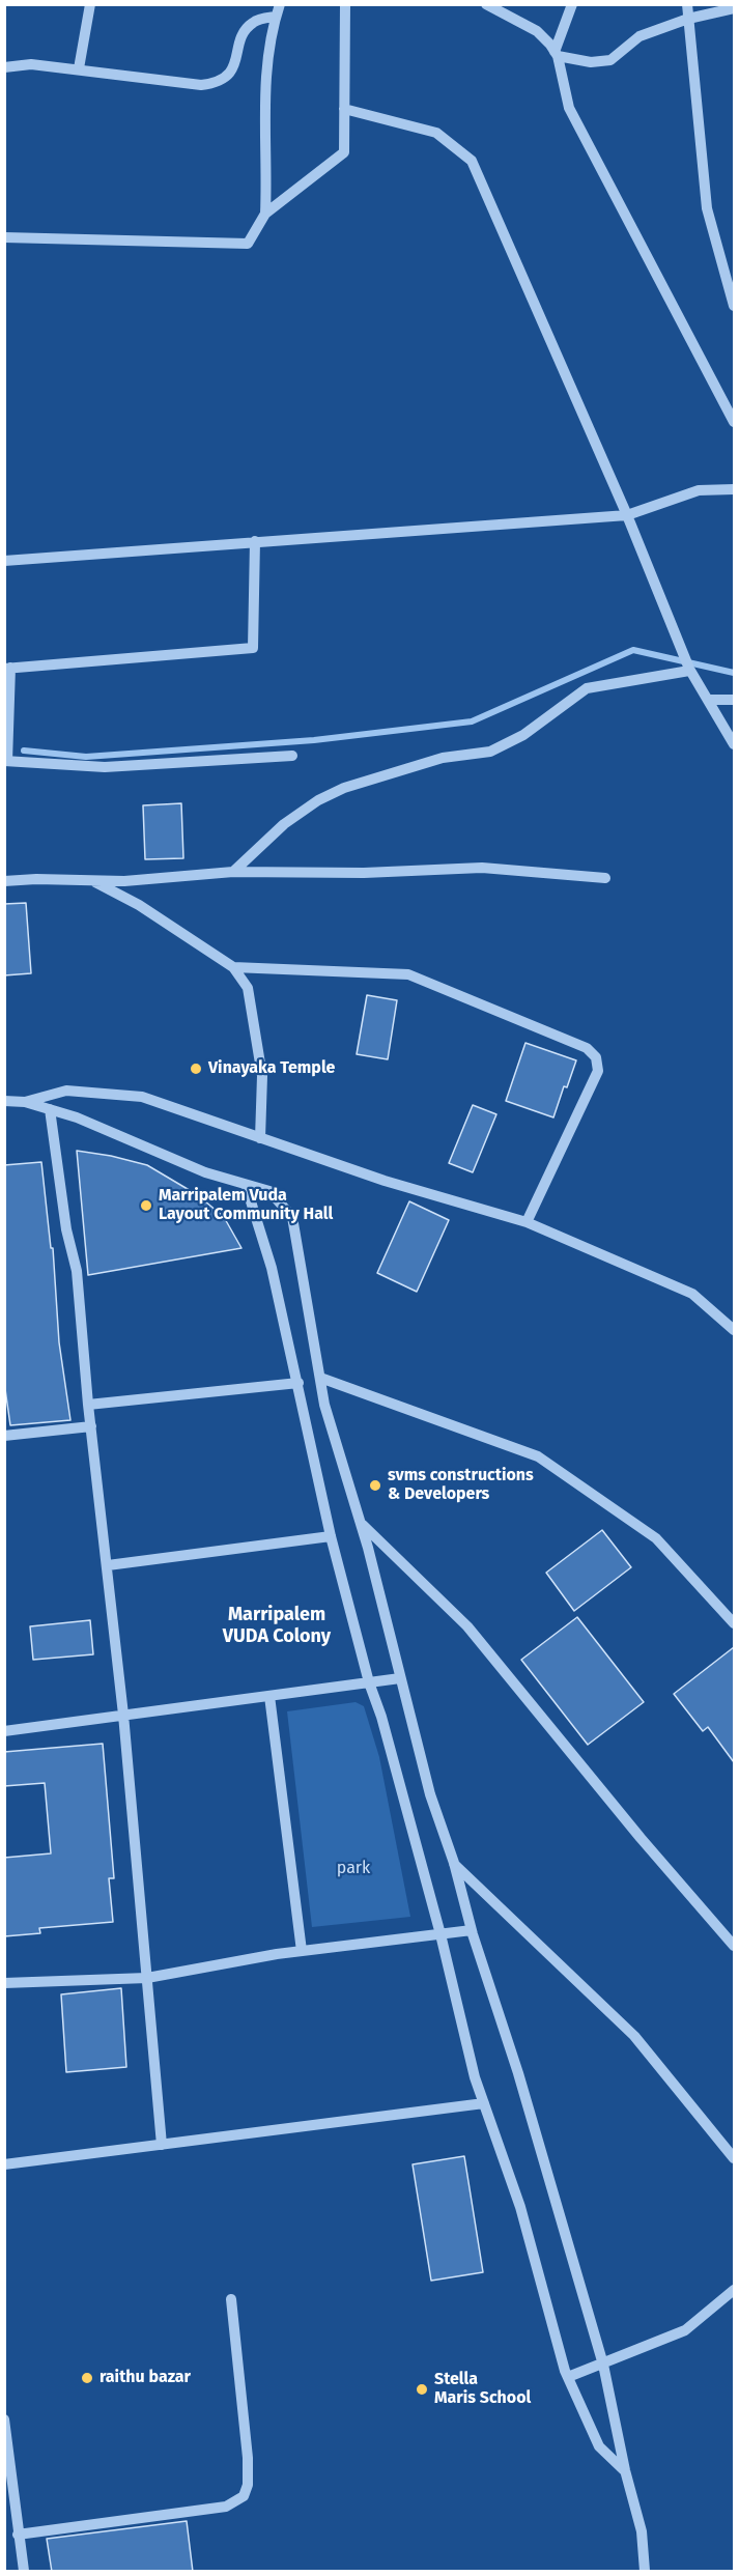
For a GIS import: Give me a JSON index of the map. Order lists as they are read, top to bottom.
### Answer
{
  "districts": ["Marripalem VUDA Colony"],
  "parks": ["park"],
  "places": [
    "Vinayaka Temple",
    "Marripalem Vuda Layout Community Hall",
    "svms constructions & Developers",
    "raithu bazar",
    "Stella Maris School"
  ]
}
